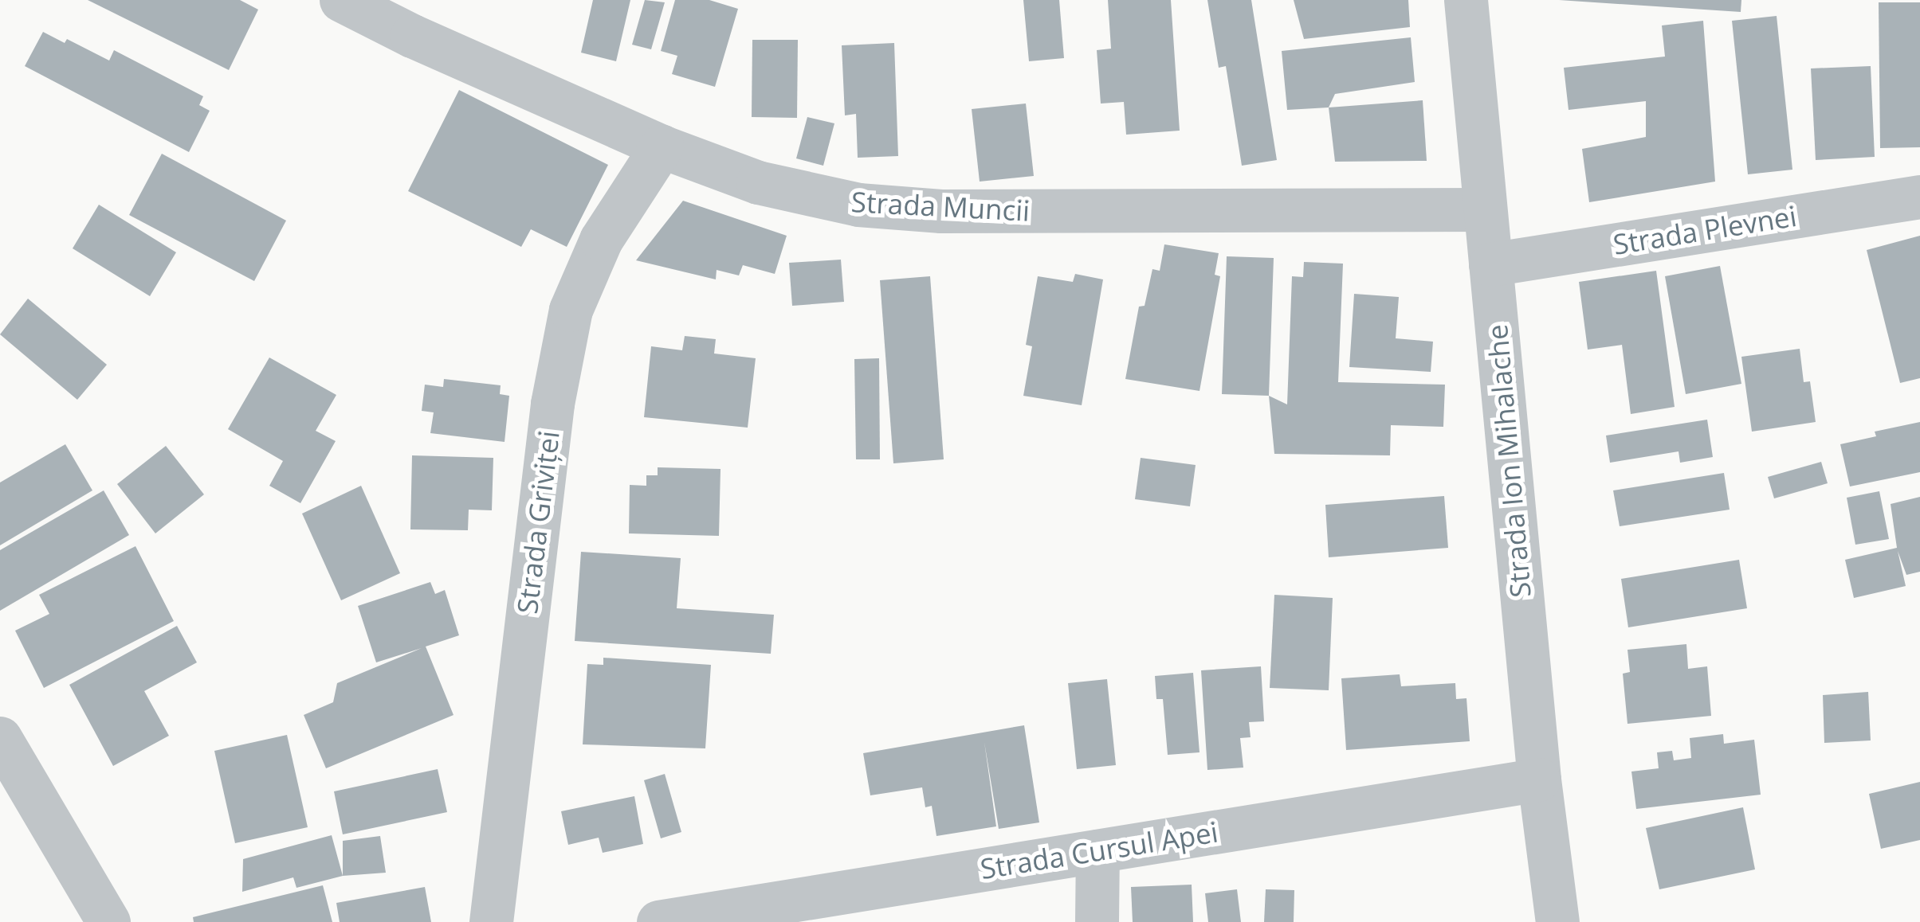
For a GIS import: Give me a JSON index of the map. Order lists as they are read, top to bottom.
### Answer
{
  "streets": {
    "street": [
      "Strada Muncii",
      "Strada Plevnei",
      "Strada Ion Mihalache",
      "Strada Griviței",
      "Strada Cursul Apei"
    ]
  },
  "crossings": [
    ["Strada Muncii", "Strada Ion Mihalache"],
    ["Strada Muncii", "Strada Griviței"],
    ["Strada Plevnei", "Strada Ion Mihalache"],
    ["Strada Ion Mihalache", "Strada Cursul Apei"]
  ]
}
